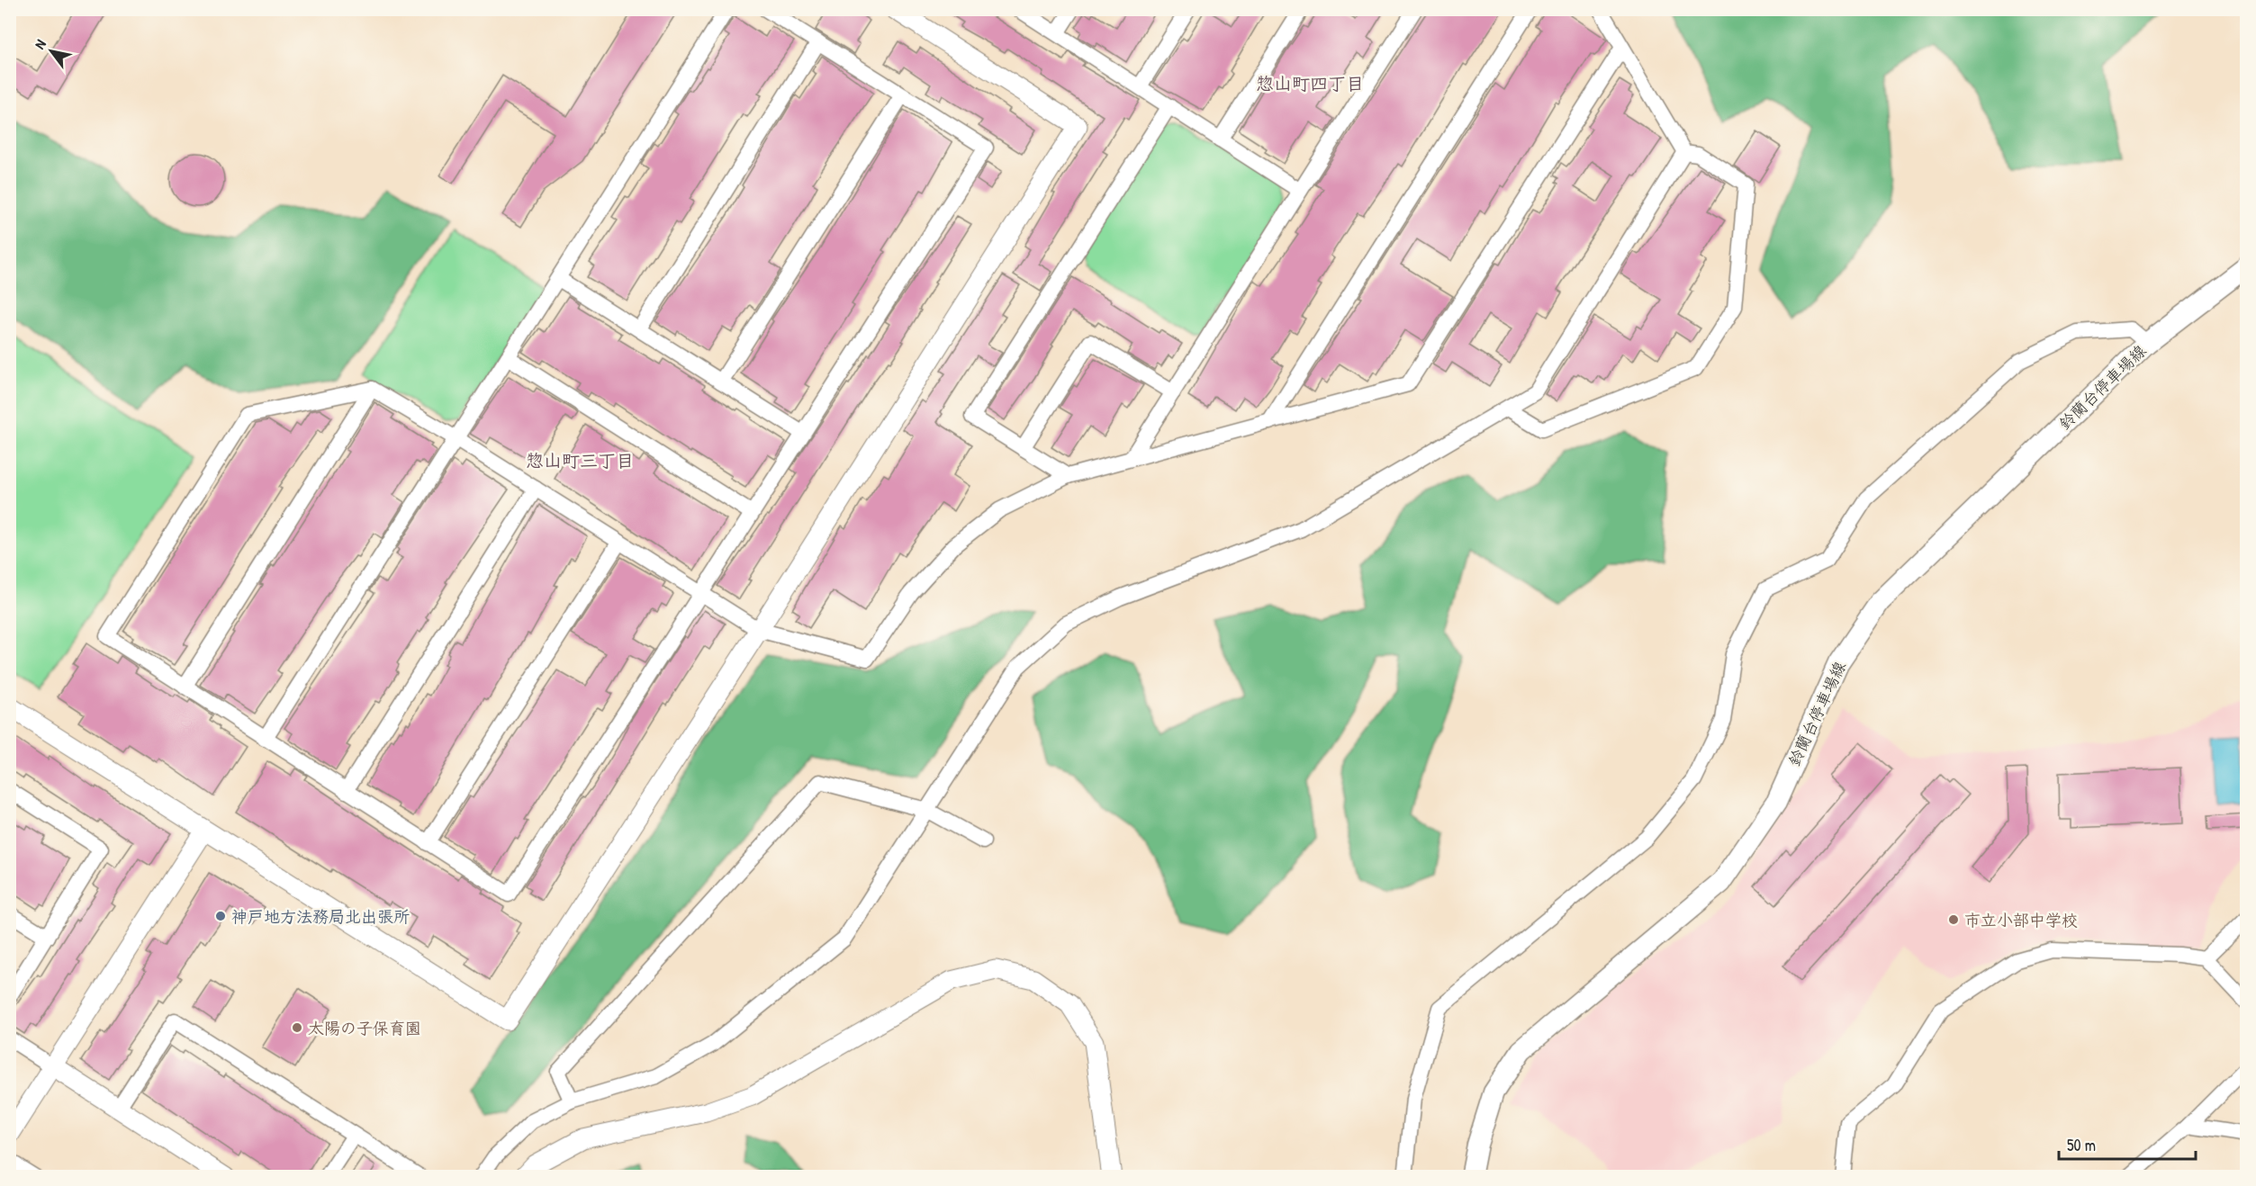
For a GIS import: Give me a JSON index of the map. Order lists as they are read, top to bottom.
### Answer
{
  "streets": {
    "main road": ["鈴蘭台停車場線"]
  },
  "districts": ["惣山町四丁目", "惣山町三丁目"],
  "places": ["神戸地方法務局北出張所", "市立小部中学校", "太陽の子保育園"],
  "scale_bar": "50 m",
  "north": "top left"
}
